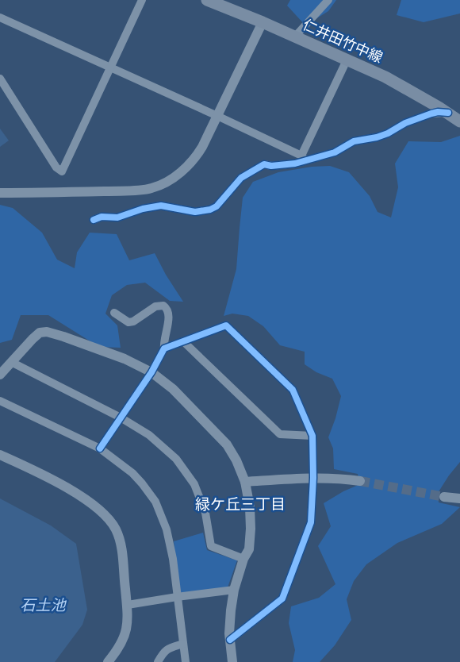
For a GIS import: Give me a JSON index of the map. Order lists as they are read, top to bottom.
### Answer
{
  "streets": {
    "main road": ["仁井田竹中線"]
  },
  "districts": ["緑ケ丘三丁目"],
  "water": ["石土池"]
}
